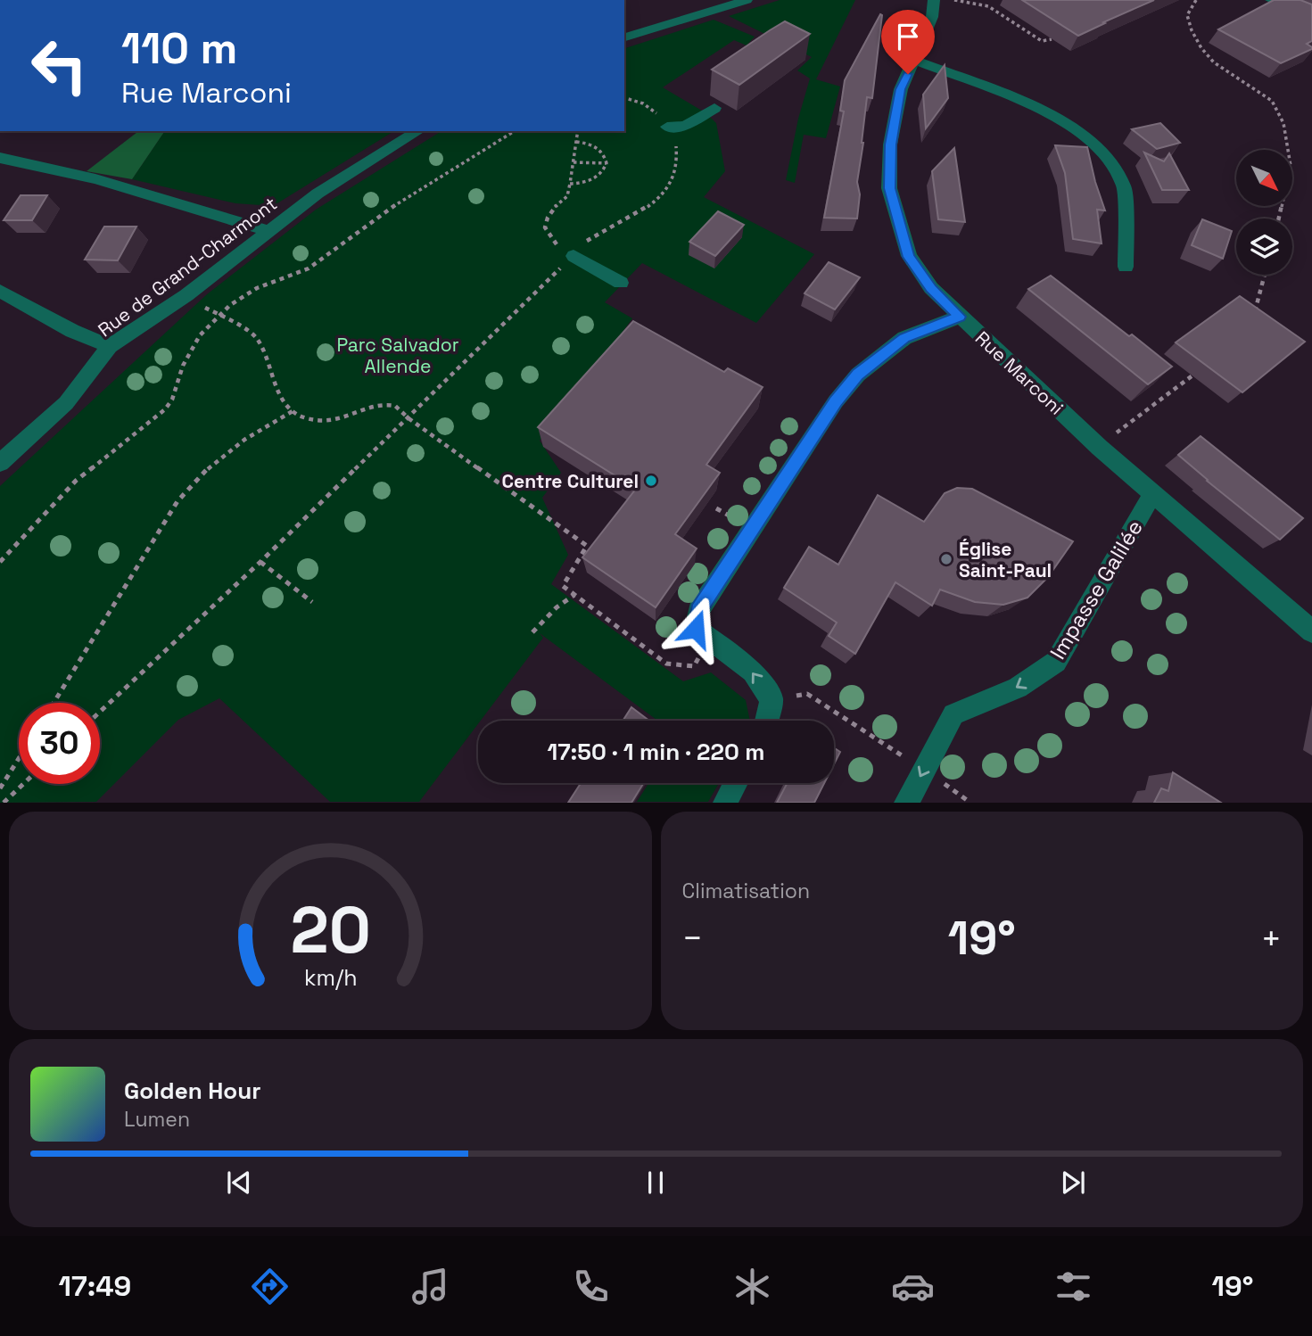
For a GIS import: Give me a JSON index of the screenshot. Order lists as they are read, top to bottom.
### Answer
{
  "streets": {
    "street": ["Rue de Grand-Charmont", "Rue Marconi", "Impasse Galilée"]
  },
  "crossings": [
    ["Rue Marconi", "Impasse Galilée"]
  ],
  "one_way": ["Impasse Galilée"],
  "parks": ["Parc Salvador Allende"],
  "places": ["Centre Culturel", "Église Saint-Paul"],
  "north": "bottom right",
  "page": {
    "turn": ["110 m", "Rue Marconi"],
    "limit": "30",
    "trip": "17:50 · 1 min · 220 m",
    "tile": "Climatisation",
    "heat": ["−", "19°", "+"],
    "song": ["Golden Hour", "Lumen"],
    "tabs": ["17:49", "19°"],
    "gauge": ["20", "km/h"]
  }
}
